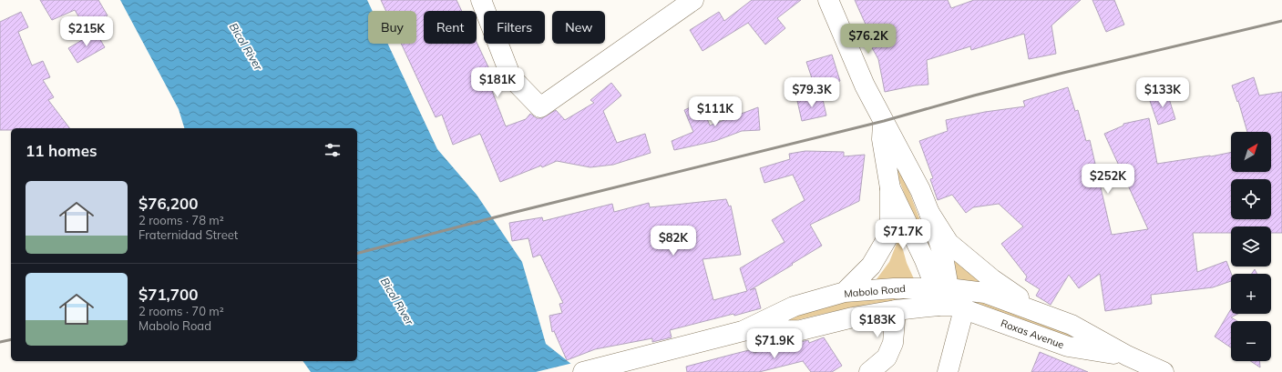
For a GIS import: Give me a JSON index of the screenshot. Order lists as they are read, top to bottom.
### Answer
{
  "streets": {
    "main road": ["Mabolo Road", "Roxas Avenue"]
  },
  "crossings": [
    ["Mabolo Road", "Roxas Avenue"]
  ],
  "water": ["Bicol River"],
  "north": "top right",
  "page": {
    "chip": [
      "Buy",
      "Rent",
      "Filters",
      "New"
    ],
    "price": [
      "$215K",
      "$76.2K",
      "$181K",
      "$79.3K",
      "$133K",
      "$111K",
      "$252K",
      "$71.7K",
      "$82K",
      "$183K",
      "$71.9K"
    ],
    "heading": "11 homes",
    "map_buttons": ["+", "−"],
    "list": [
      {
        "name": "$76,200",
        "note": "2 rooms · 78 m² · Fraternidad Street"
      },
      {
        "name": "$71,700",
        "note": "2 rooms · 70 m² · Mabolo Road"
      }
    ]
  }
}
